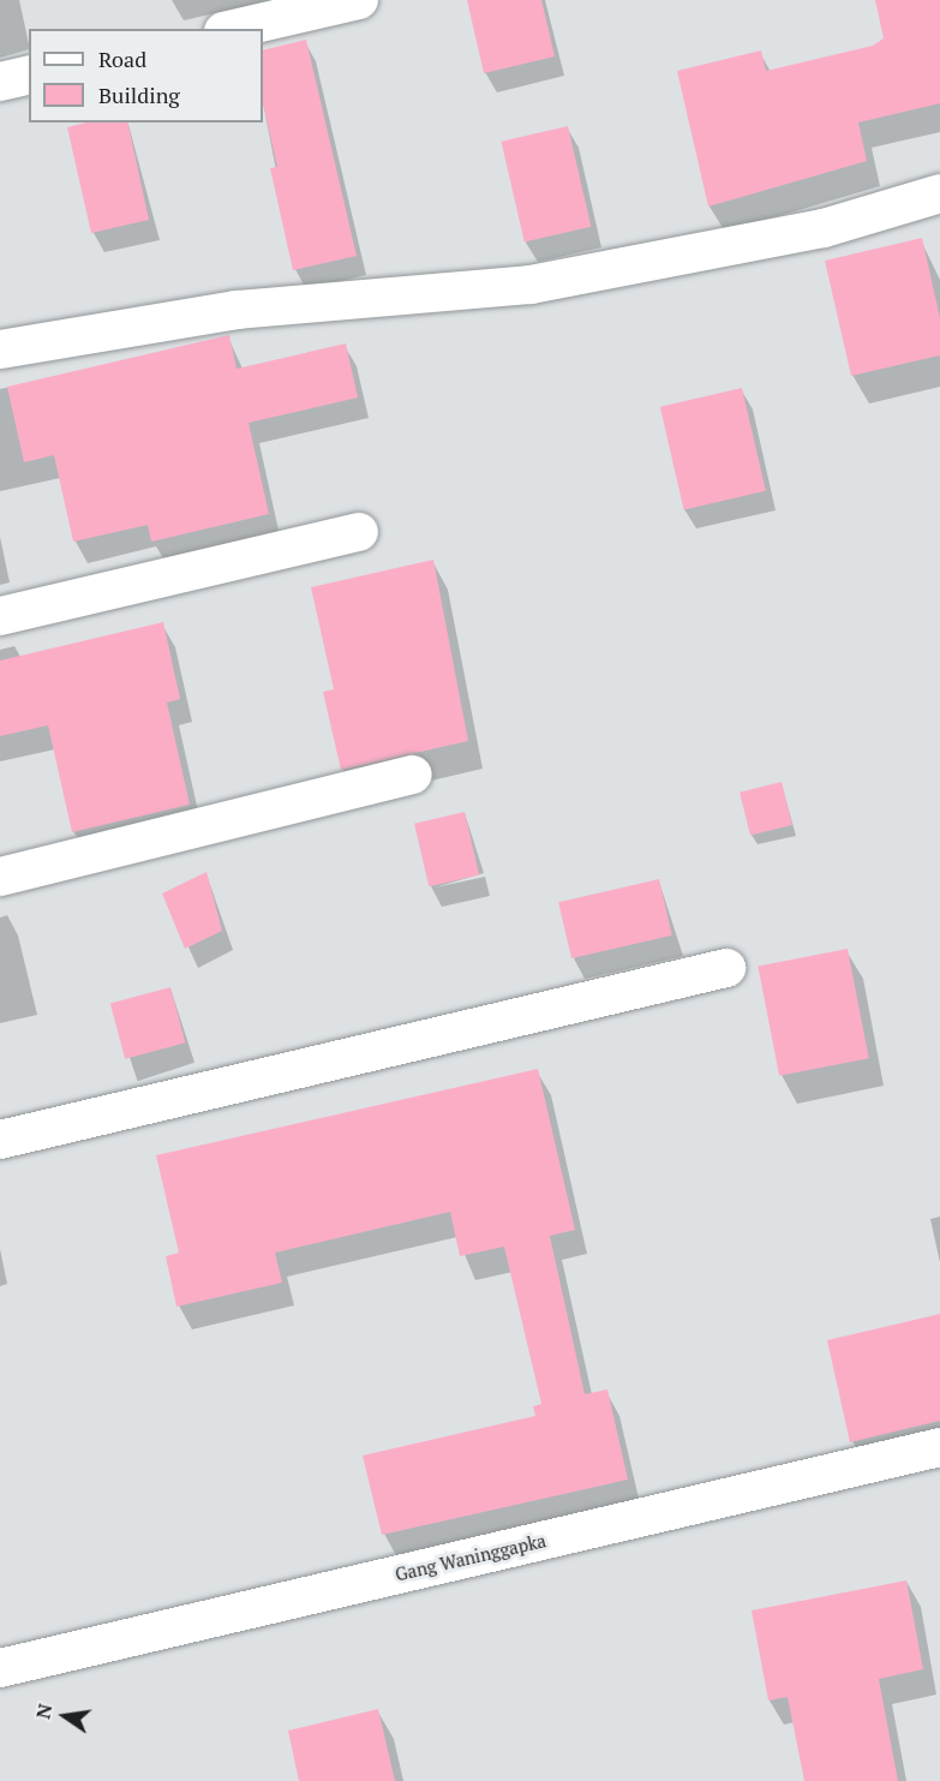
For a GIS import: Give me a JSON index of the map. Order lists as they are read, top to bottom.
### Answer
{
  "streets": {
    "street": ["Gang Waninggapka"]
  },
  "legend": ["Road", "Building"],
  "north": "left"
}
